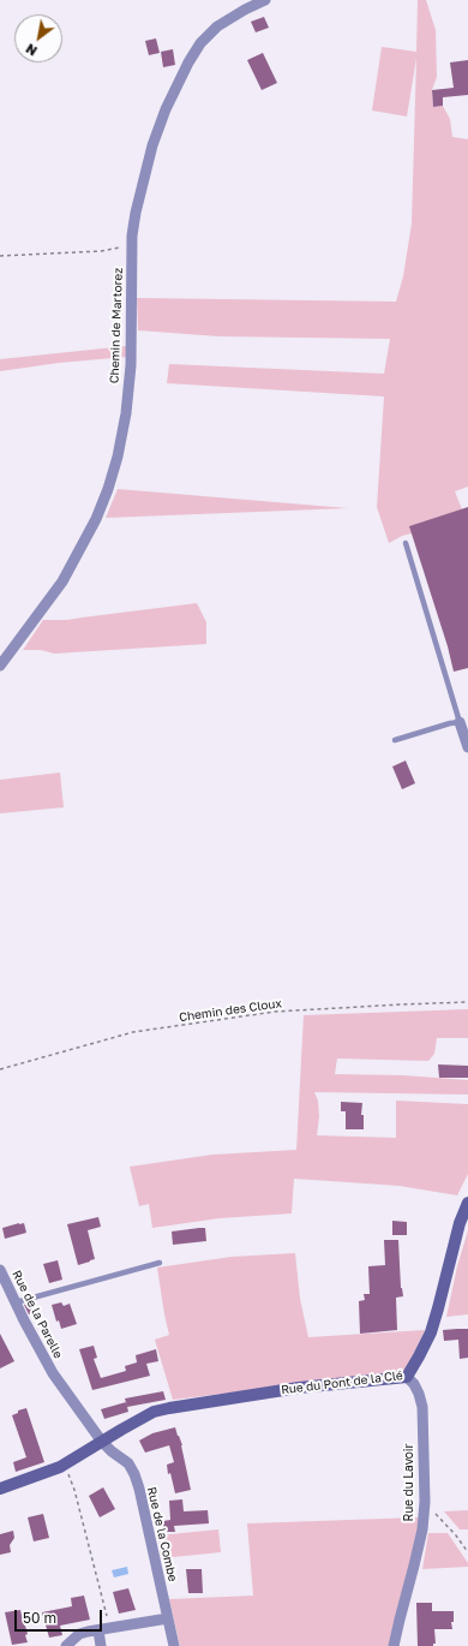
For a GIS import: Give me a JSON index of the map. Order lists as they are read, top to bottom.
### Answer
{
  "streets": {
    "street": [
      "Chemin de Martorez",
      "Rue de la Parelle",
      "Rue du Pont de la Clé",
      "Rue du Lavoir",
      "Rue de la Combe"
    ],
    "path": ["Chemin des Cloux"]
  },
  "crossings": [
    ["Rue de la Parelle", "Rue du Pont de la Clé"],
    ["Rue de la Parelle", "Rue de la Combe"],
    ["Rue du Pont de la Clé", "Rue du Lavoir"],
    ["Rue du Pont de la Clé", "Rue de la Combe"]
  ],
  "scale_bar": "50 m",
  "north": "bottom left"
}
